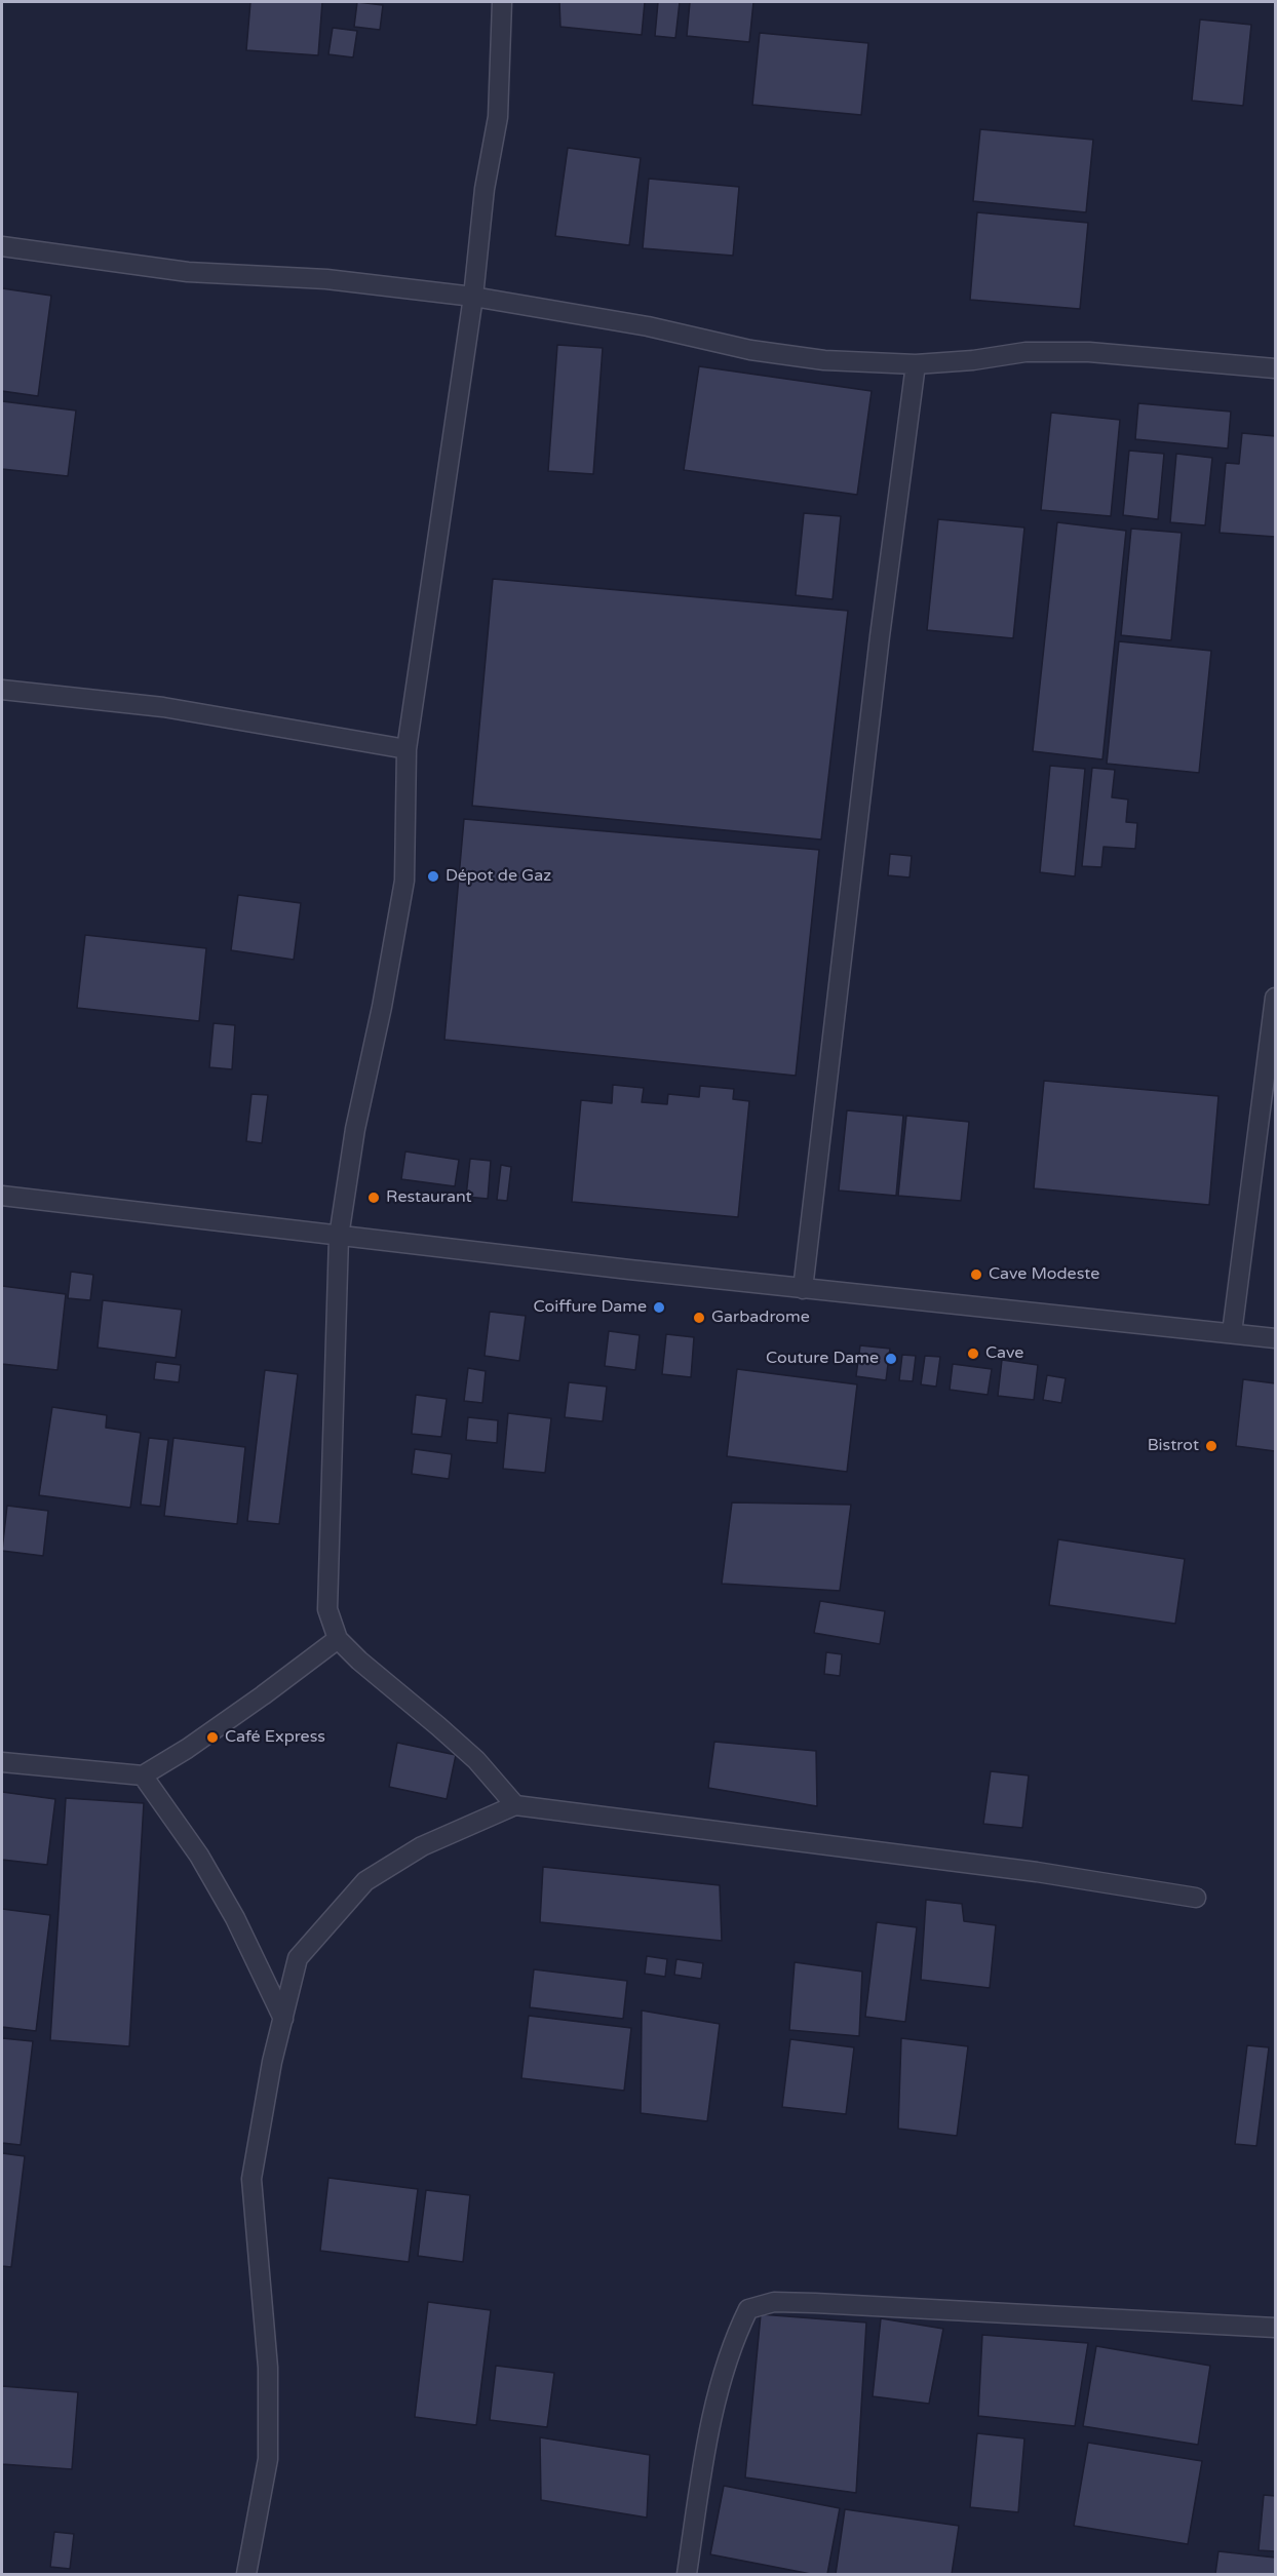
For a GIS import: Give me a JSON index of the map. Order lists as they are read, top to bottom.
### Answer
{
  "places": [
    "Dépot de Gaz",
    "Restaurant",
    "Cave Modeste",
    "Coiffure Dame",
    "Garbadrome",
    "Cave",
    "Couture Dame",
    "Bistrot",
    "Café Express"
  ]
}
